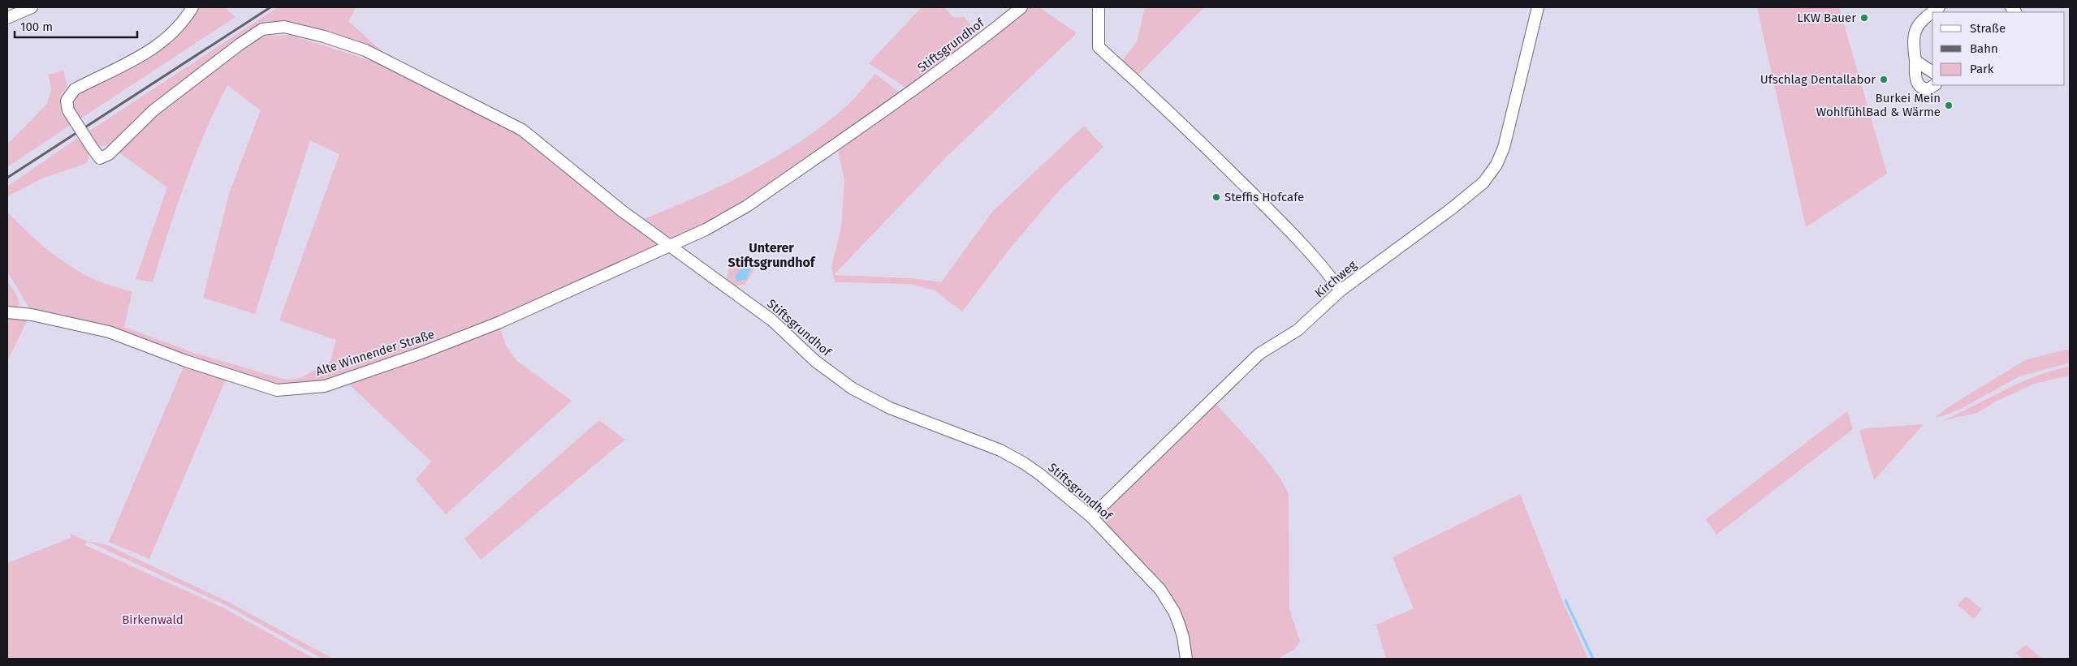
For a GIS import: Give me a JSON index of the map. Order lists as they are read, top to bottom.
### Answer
{
  "streets": {
    "street": ["Stiftsgrundhof", "Kirchweg", "Alte Winnender Straße"]
  },
  "crossings": [
    ["Stiftsgrundhof", "Kirchweg"],
    ["Stiftsgrundhof", "Alte Winnender Straße"]
  ],
  "districts": ["Unterer Stiftsgrundhof"],
  "parks": ["Birkenwald"],
  "places": [
    "LKW Bauer",
    "Ufschlag Dentallabor",
    "Burkei Mein WohlfühlBad & Wärme",
    "Steffis Hofcafe"
  ],
  "legend": ["Straße", "Bahn", "Park"],
  "scale_bar": "100 m"
}
